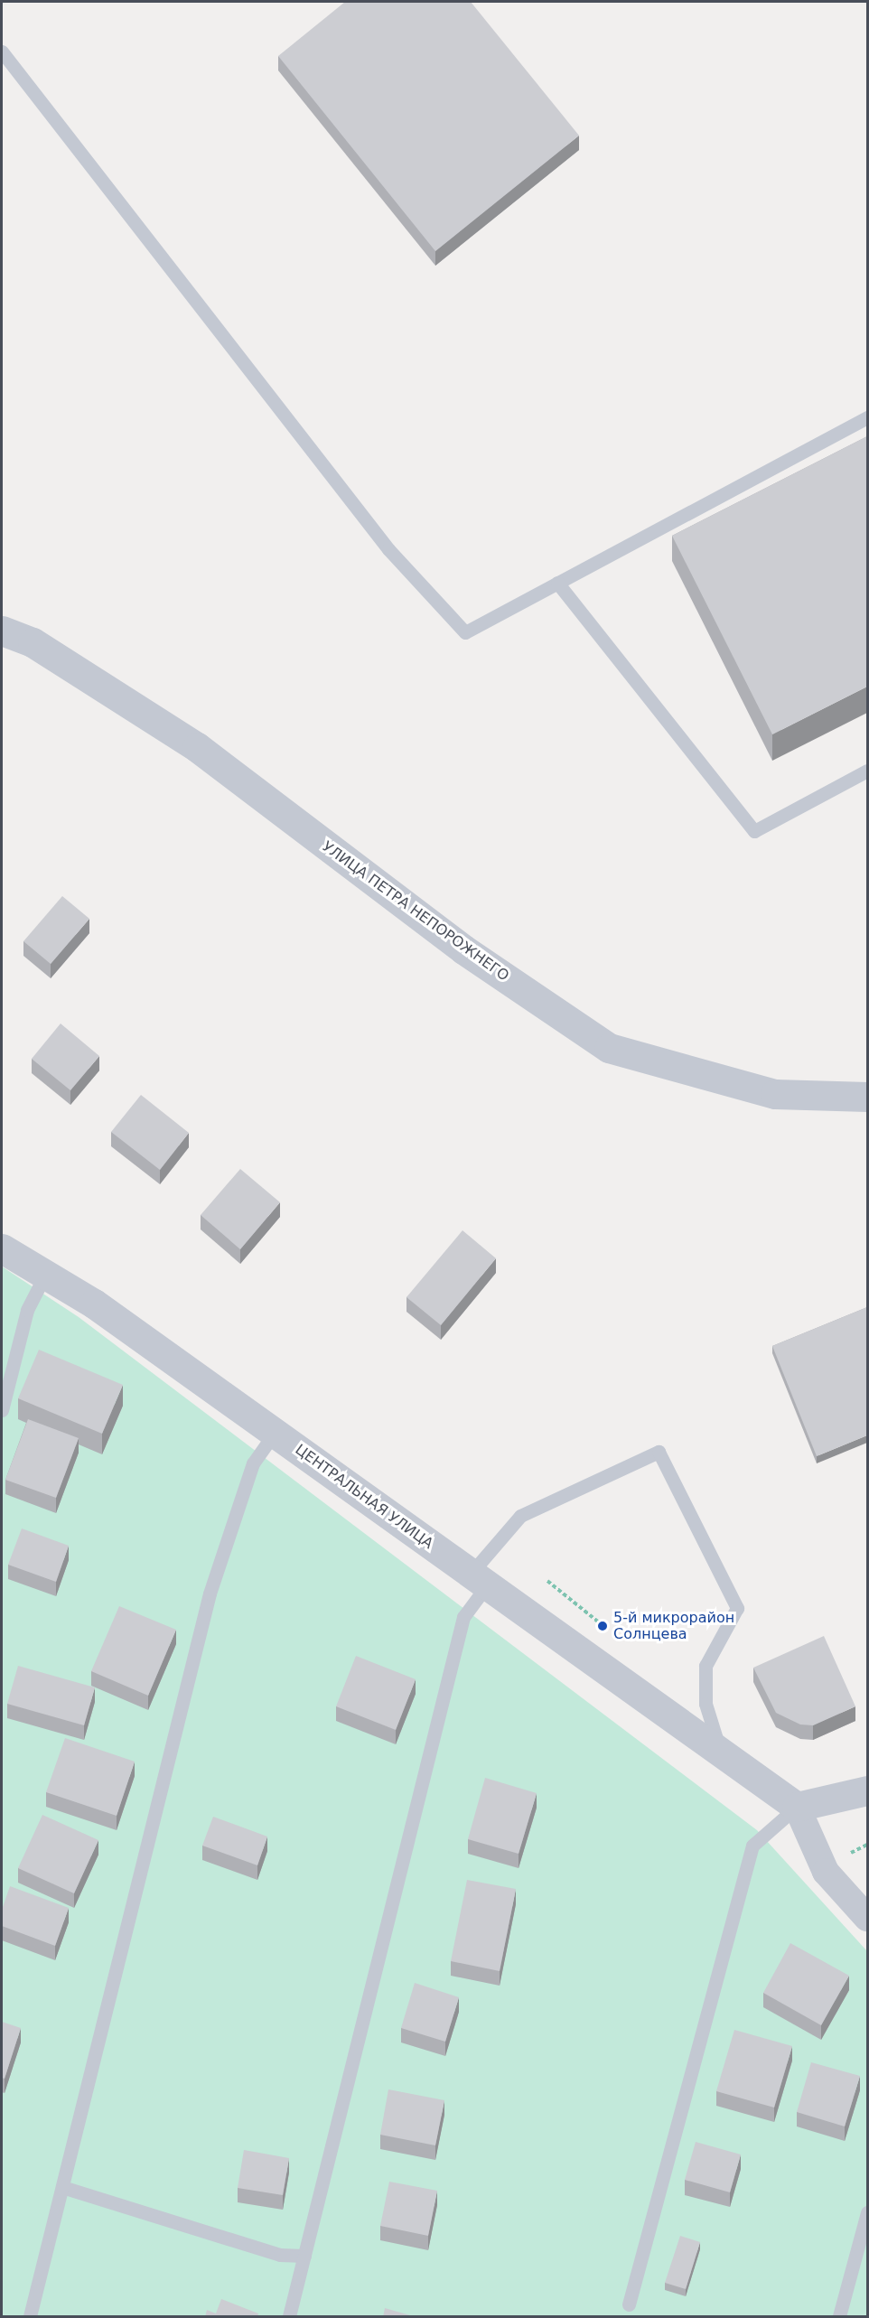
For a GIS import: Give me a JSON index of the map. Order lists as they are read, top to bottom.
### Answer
{
  "streets": {
    "street": ["УЛИЦА ПЕТРА НЕПОРОЖНЕГО", "ЦЕНТРАЛЬНАЯ УЛИЦА"]
  },
  "places": ["5-й микрорайон Солнцева"]
}
